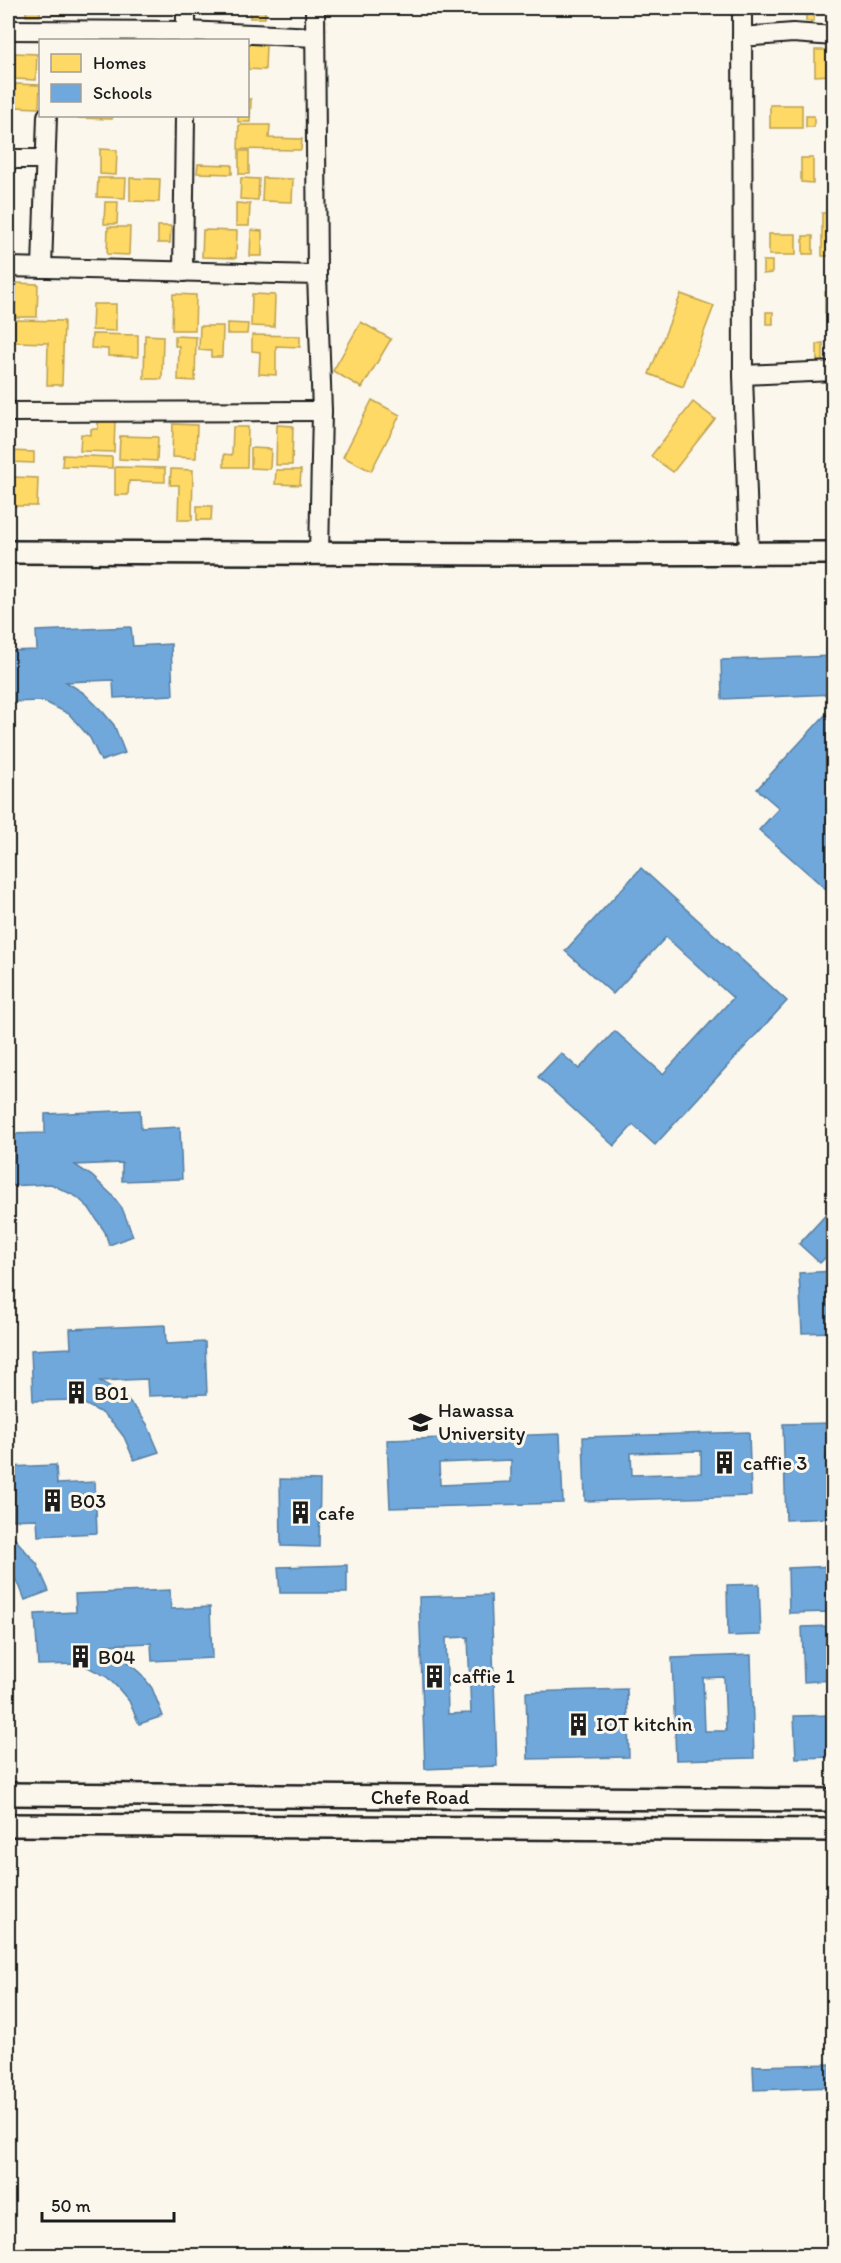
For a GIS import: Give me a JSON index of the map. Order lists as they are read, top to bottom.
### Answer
{
  "streets": {
    "street": ["Chefe Road"]
  },
  "places": {
    "building": [
      "B01",
      "caffie 3",
      "B03",
      "cafe",
      "B04",
      "caffie 1",
      "IOT kitchin"
    ],
    "school or university": ["Hawassa University"]
  },
  "legend": ["Homes", "Schools"],
  "scale_bar": "50 m"
}
